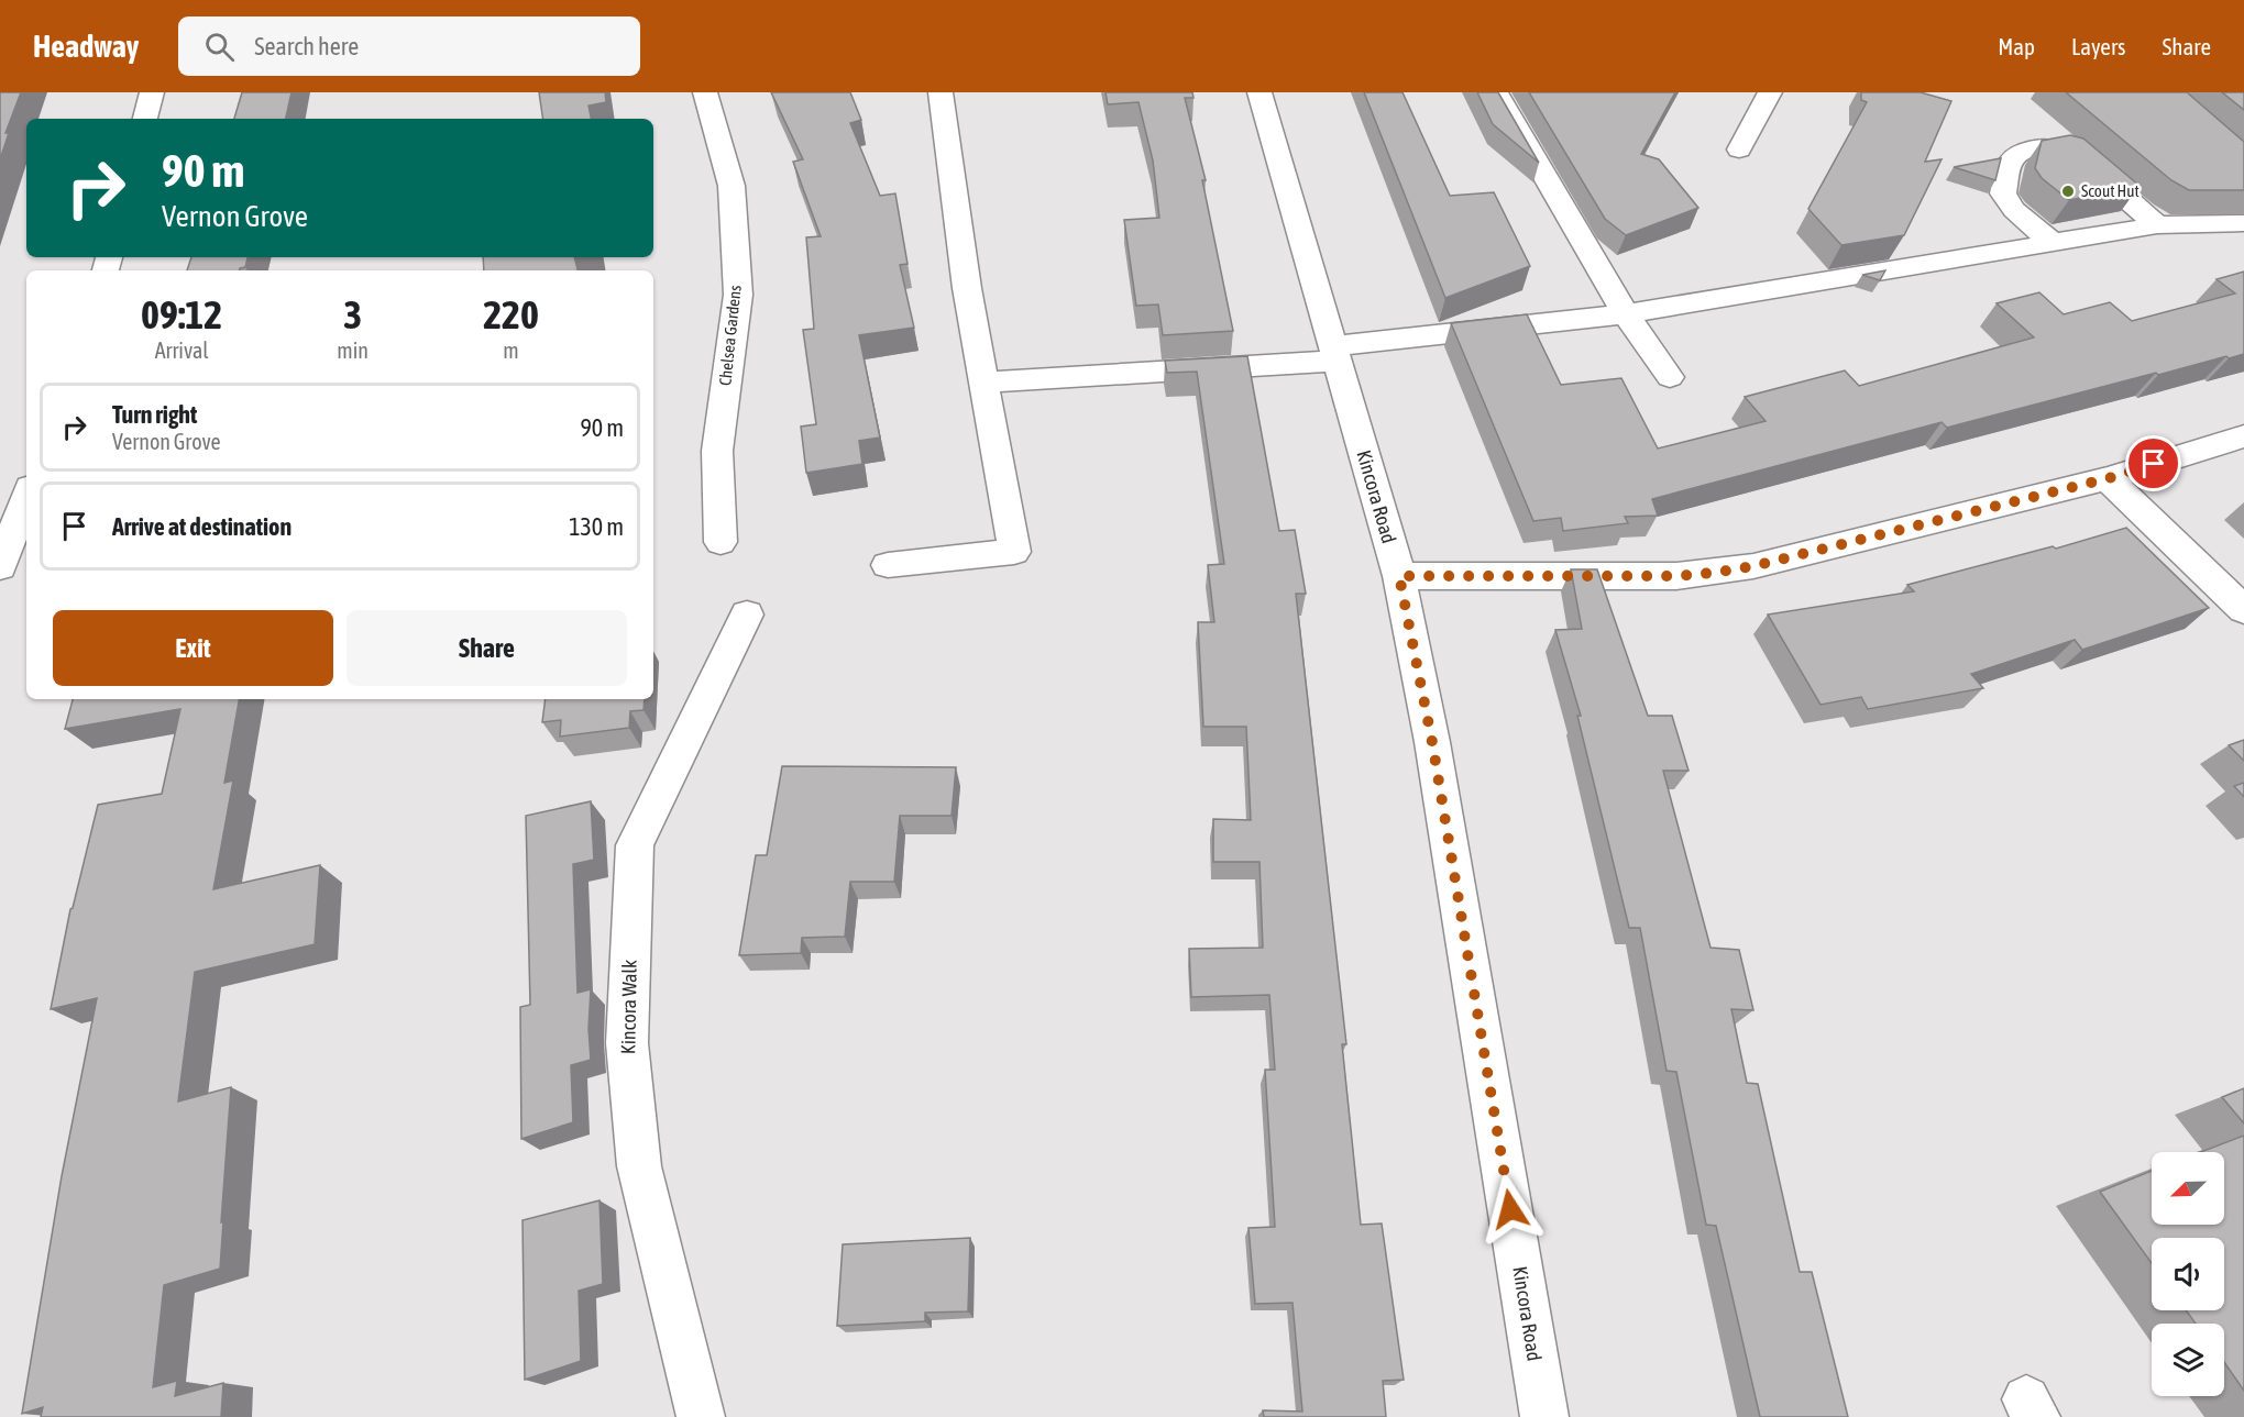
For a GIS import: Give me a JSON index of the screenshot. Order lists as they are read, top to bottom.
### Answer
{
  "streets": {
    "street": ["Chelsea Gardens", "Kincora Road", "Kincora Walk"]
  },
  "places": ["Scout Hut"],
  "north": "bottom left",
  "page": {
    "header": "Headway",
    "search": "Search here",
    "nav": ["Map", "Layers", "Share"],
    "turn": ["90 m", "Vernon Grove"],
    "eta": [
      "09:12",
      "Arrival",
      "3",
      "min",
      "220",
      "m"
    ],
    "list": [
      {
        "name": "Turn right",
        "note": "Vernon Grove",
        "value": "90 m"
      },
      {
        "name": "Arrive at destination",
        "value": "130 m"
      }
    ],
    "buttons": ["Exit", "Share"]
  }
}
